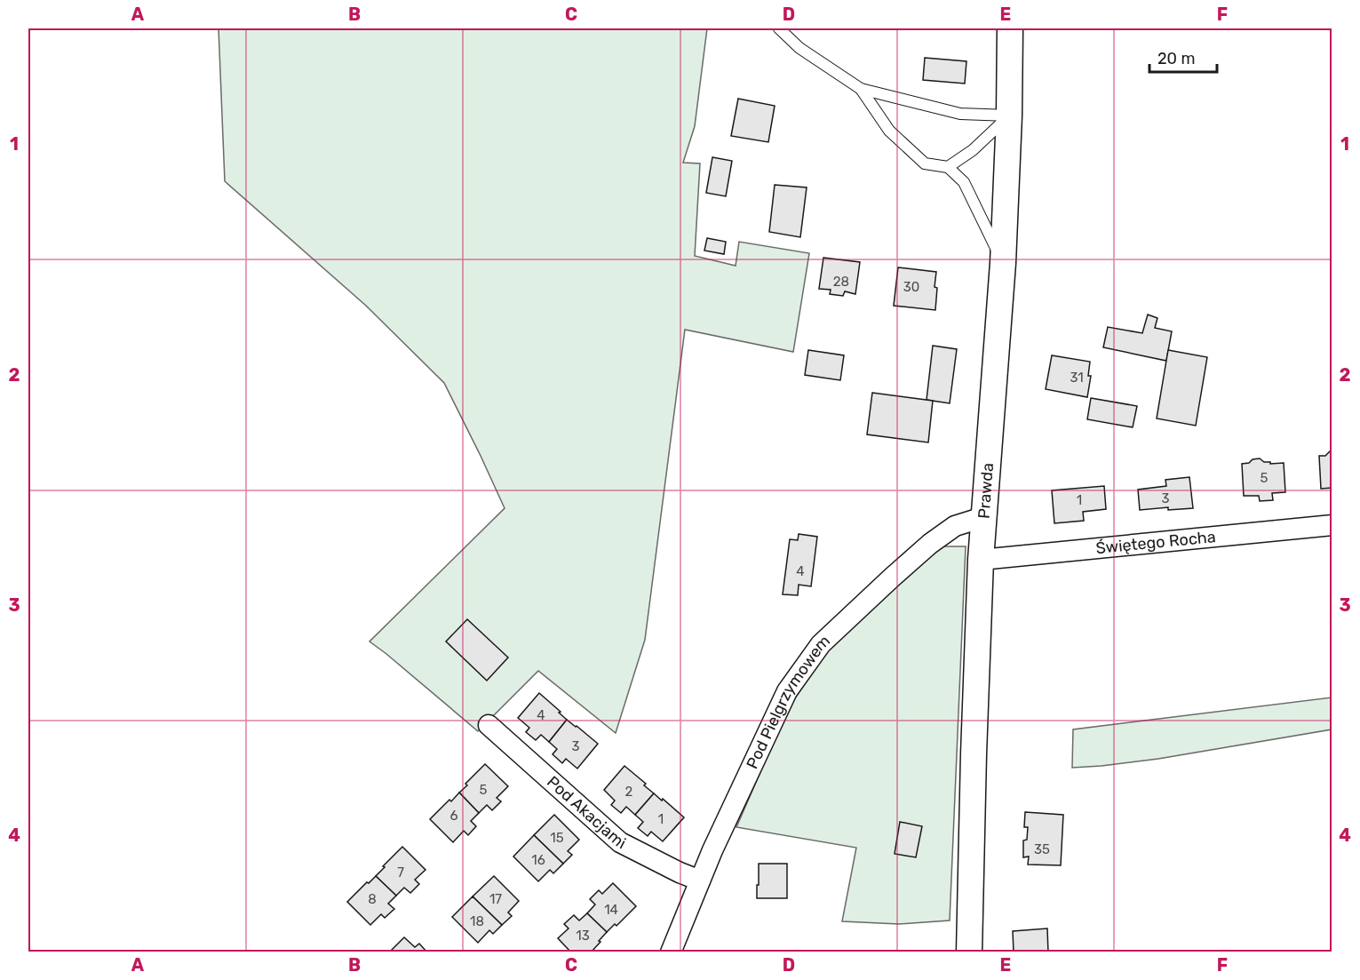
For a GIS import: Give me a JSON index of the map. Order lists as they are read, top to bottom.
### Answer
{
  "streets": {
    "street": [
      "Prawda",
      "Świętego Rocha",
      "Pod Pielgrzymowem",
      "Pod Akacjami"
    ]
  },
  "crossings": [
    ["Prawda", "Świętego Rocha"],
    ["Prawda", "Pod Pielgrzymowem"],
    ["Pod Pielgrzymowem", "Pod Akacjami"]
  ],
  "house_numbers": [
    "28",
    "30",
    "31",
    "5",
    "3",
    "1",
    "4",
    "4",
    "3",
    "5",
    "2",
    "6",
    "1",
    "15",
    "35",
    "16",
    "7",
    "8",
    "17",
    "14",
    "18",
    "13"
  ],
  "scale_bar": "20 m",
  "grid": {
    "columns": [
      "A",
      "B",
      "C",
      "D",
      "E",
      "F"
    ],
    "rows": [
      "1",
      "2",
      "3",
      "4"
    ]
  }
}
